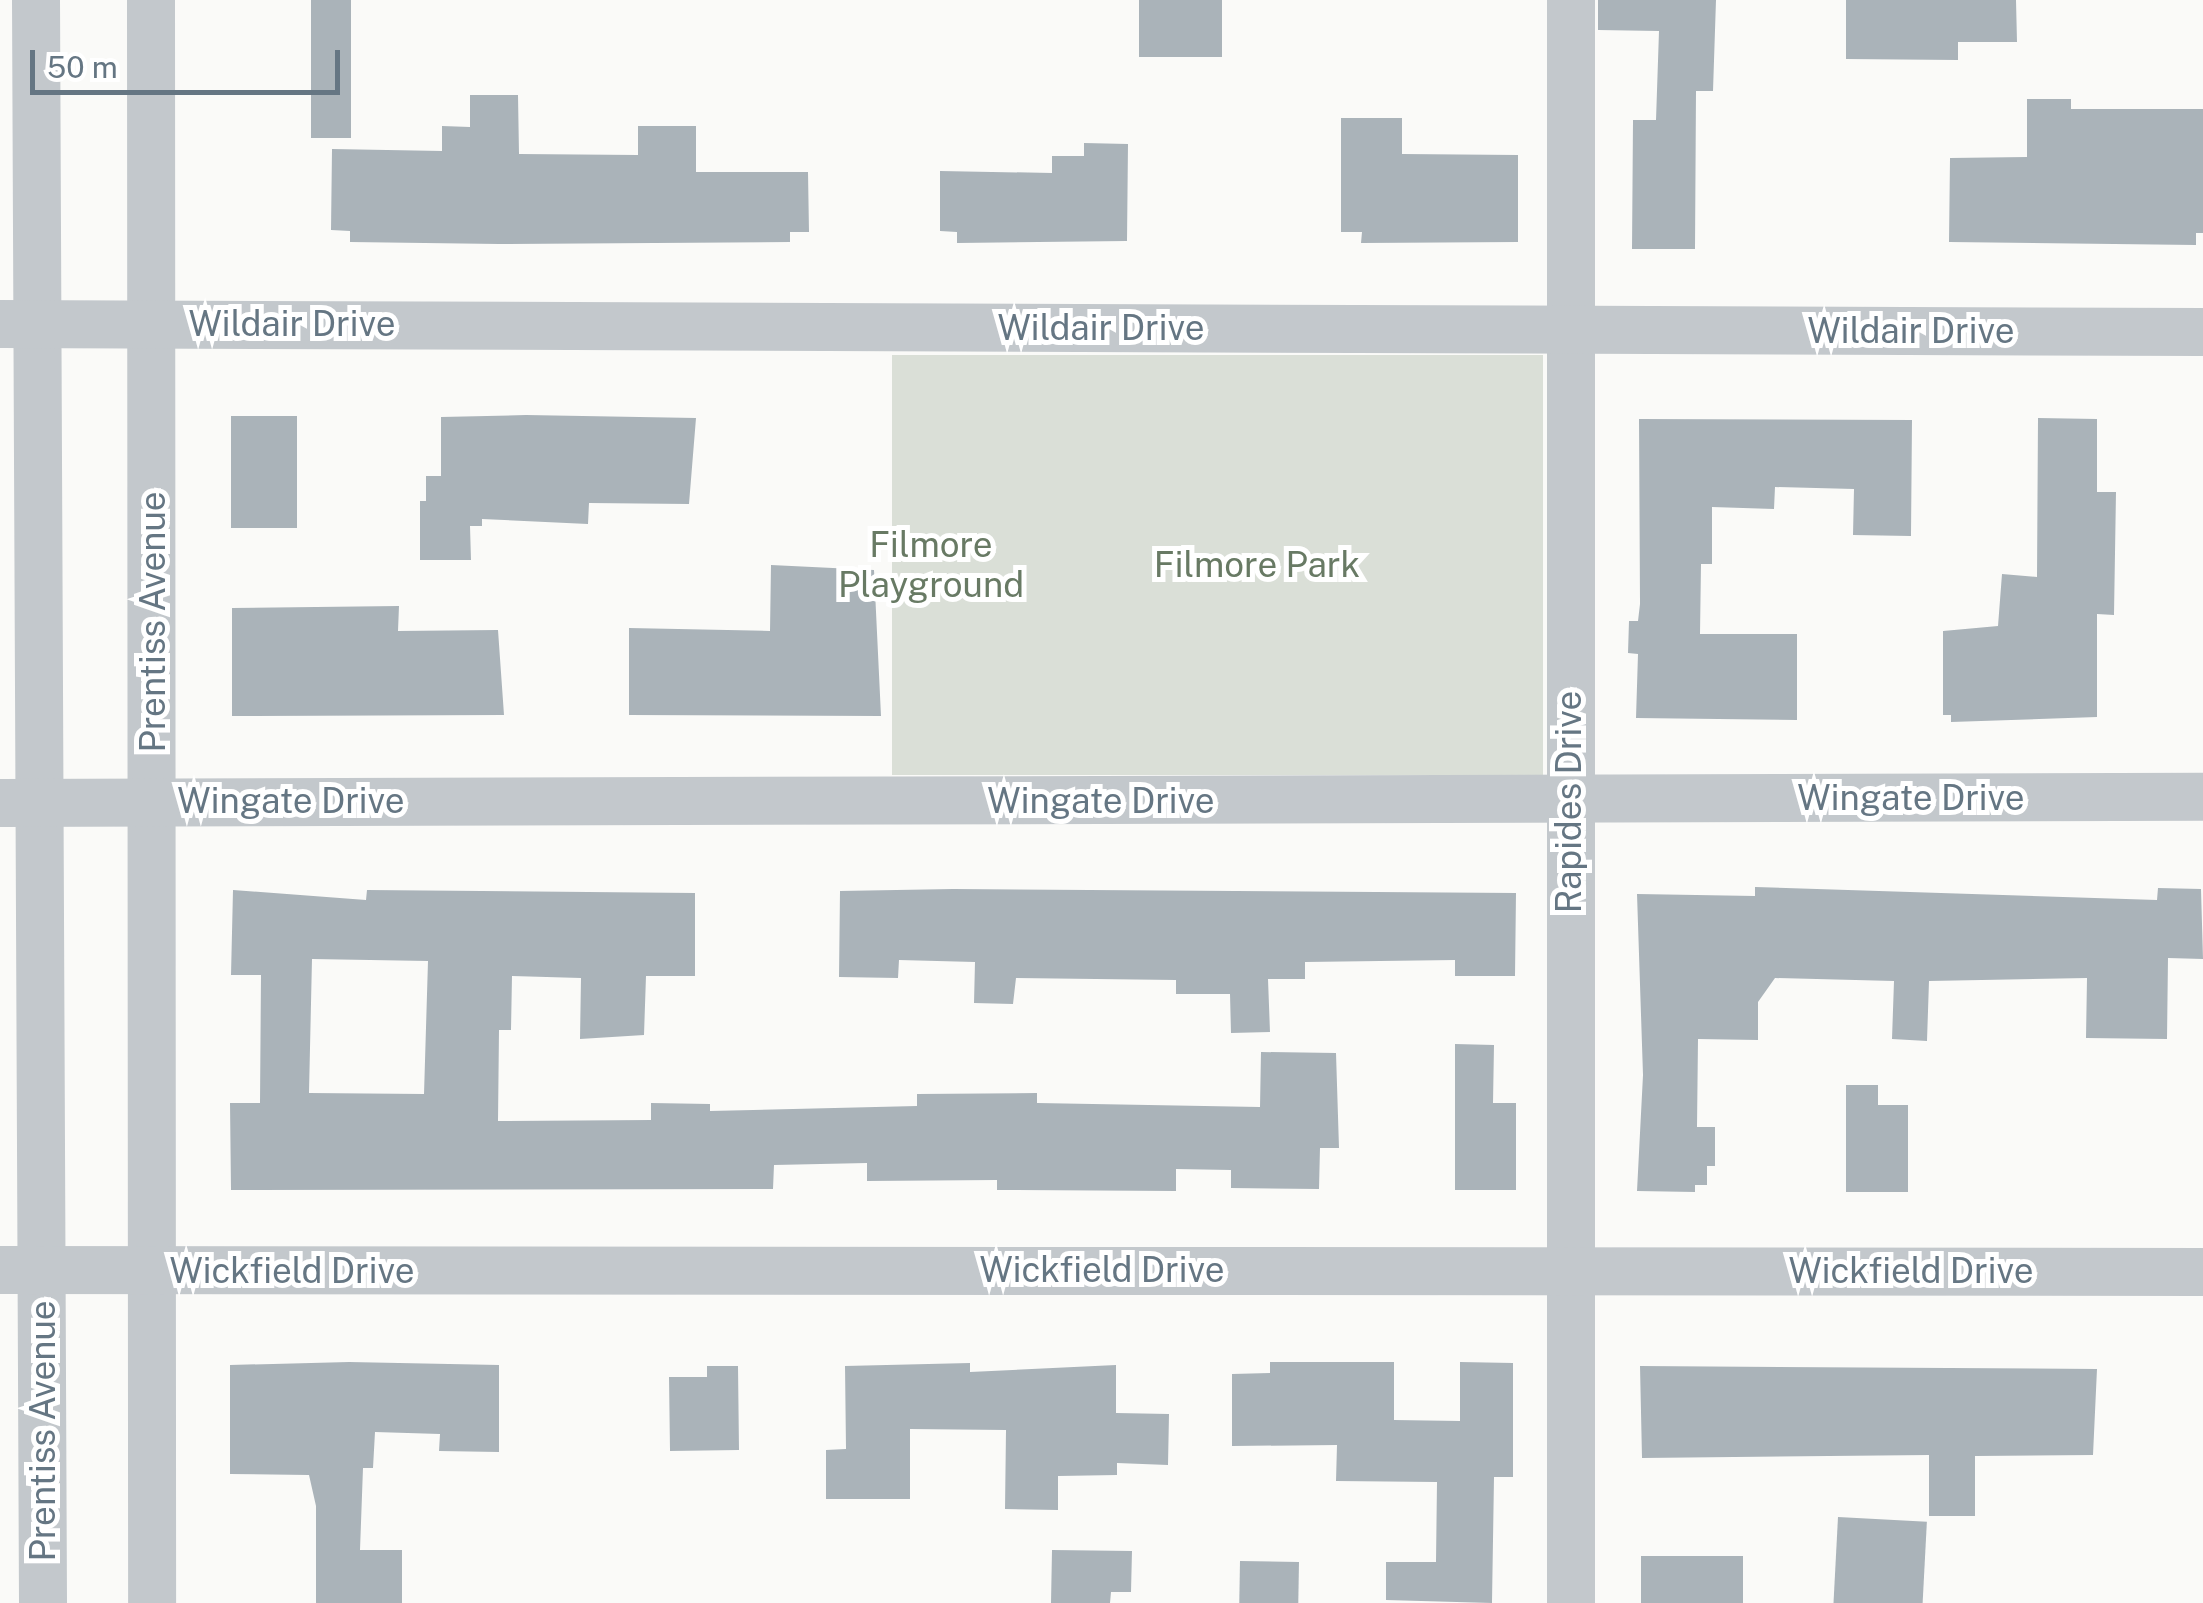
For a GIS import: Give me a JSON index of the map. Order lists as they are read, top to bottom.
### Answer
{
  "streets": {
    "street": [
      "Wildair Drive",
      "Prentiss Avenue",
      "Wingate Drive",
      "Rapides Drive",
      "Wickfield Drive"
    ]
  },
  "crossings": [
    ["Wildair Drive", "Prentiss Avenue"],
    ["Wildair Drive", "Rapides Drive"],
    ["Prentiss Avenue", "Wingate Drive"],
    ["Prentiss Avenue", "Wickfield Drive"],
    ["Wingate Drive", "Rapides Drive"],
    ["Rapides Drive", "Wickfield Drive"]
  ],
  "parks": ["Filmore Playground", "Filmore Park"],
  "scale_bar": "50 m"
}
